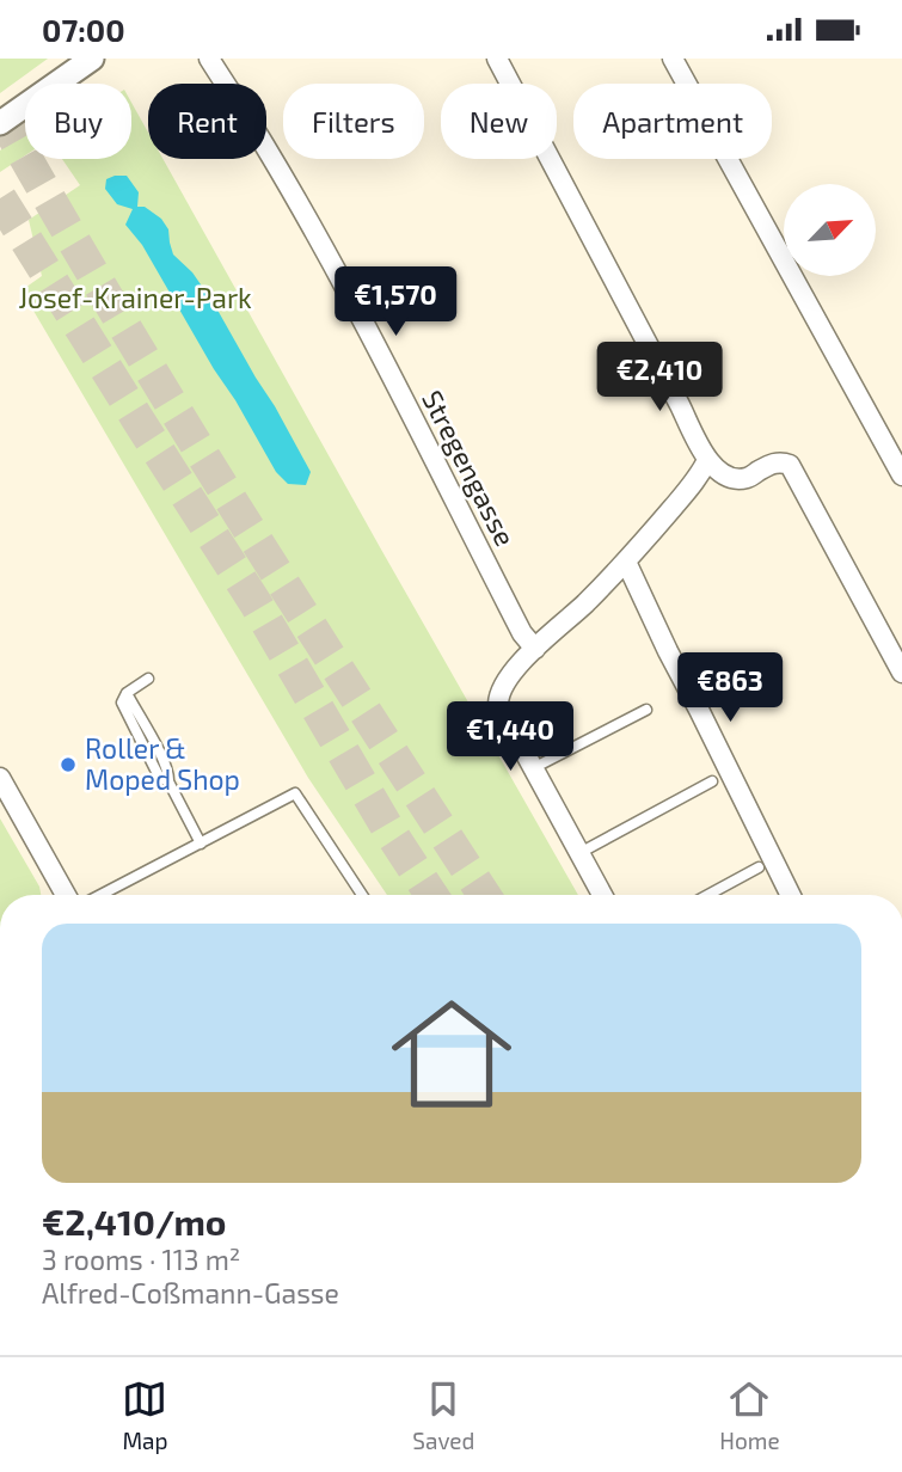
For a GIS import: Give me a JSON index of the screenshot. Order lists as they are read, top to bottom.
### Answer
{
  "streets": {
    "street": ["Stregengasse"]
  },
  "parks": ["Josef-Krainer-Park"],
  "places": ["Roller & Moped Shop"],
  "north": "top right",
  "page": {
    "status": "07:00",
    "chip": [
      "Buy",
      "Rent",
      "Filters",
      "New",
      "Apartment"
    ],
    "price": [
      "€1,570",
      "€2,410",
      "€863",
      "€1,440"
    ],
    "list": [
      {
        "name": "€2,410/mo",
        "note": "3 rooms · 113 m² · Alfred-Coßmann-Gasse"
      }
    ],
    "tabs": ["Map", "Saved", "Home"]
  }
}
